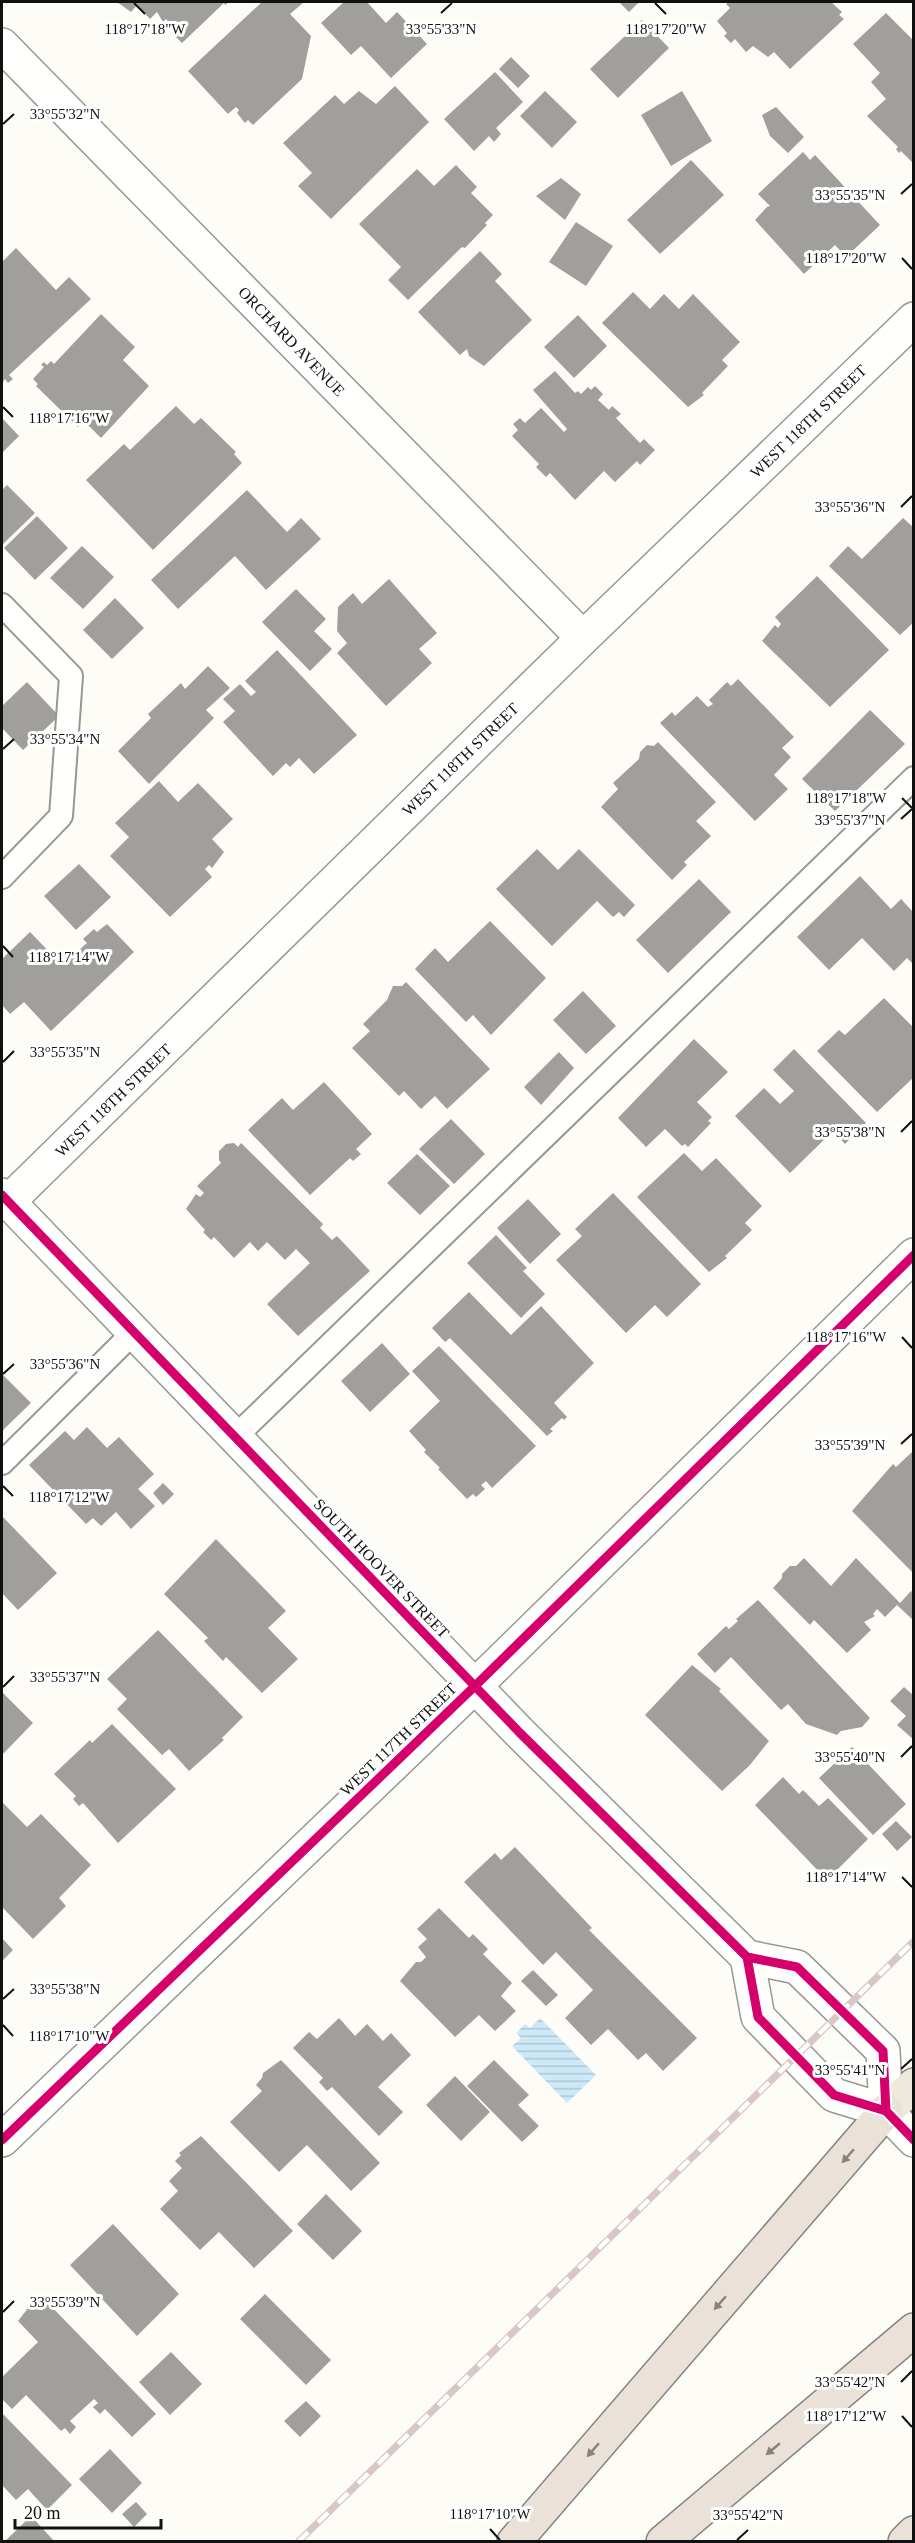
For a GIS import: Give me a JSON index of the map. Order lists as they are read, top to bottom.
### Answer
{
  "streets": {
    "street": [
      "ORCHARD AVENUE",
      "WEST 118TH STREET",
      "SOUTH HOOVER STREET",
      "WEST 117TH STREET"
    ]
  },
  "crossings": [
    ["ORCHARD AVENUE", "WEST 118TH STREET"],
    ["WEST 118TH STREET", "SOUTH HOOVER STREET"],
    ["SOUTH HOOVER STREET", "WEST 117TH STREET"]
  ],
  "scale_bar": "20 m",
  "coordinates": [
    "33°55'33\"N",
    "118°17'18\"W",
    "118°17'20\"W",
    "33°55'32\"N",
    "33°55'35\"N",
    "118°17'16\"W",
    "33°55'36\"N",
    "33°55'34\"N",
    "33°55'37\"N",
    "118°17'14\"W",
    "33°55'38\"N",
    "33°55'39\"N",
    "118°17'12\"W",
    "33°55'40\"N",
    "118°17'10\"W",
    "33°55'41\"N",
    "33°55'42\"N"
  ]
}
